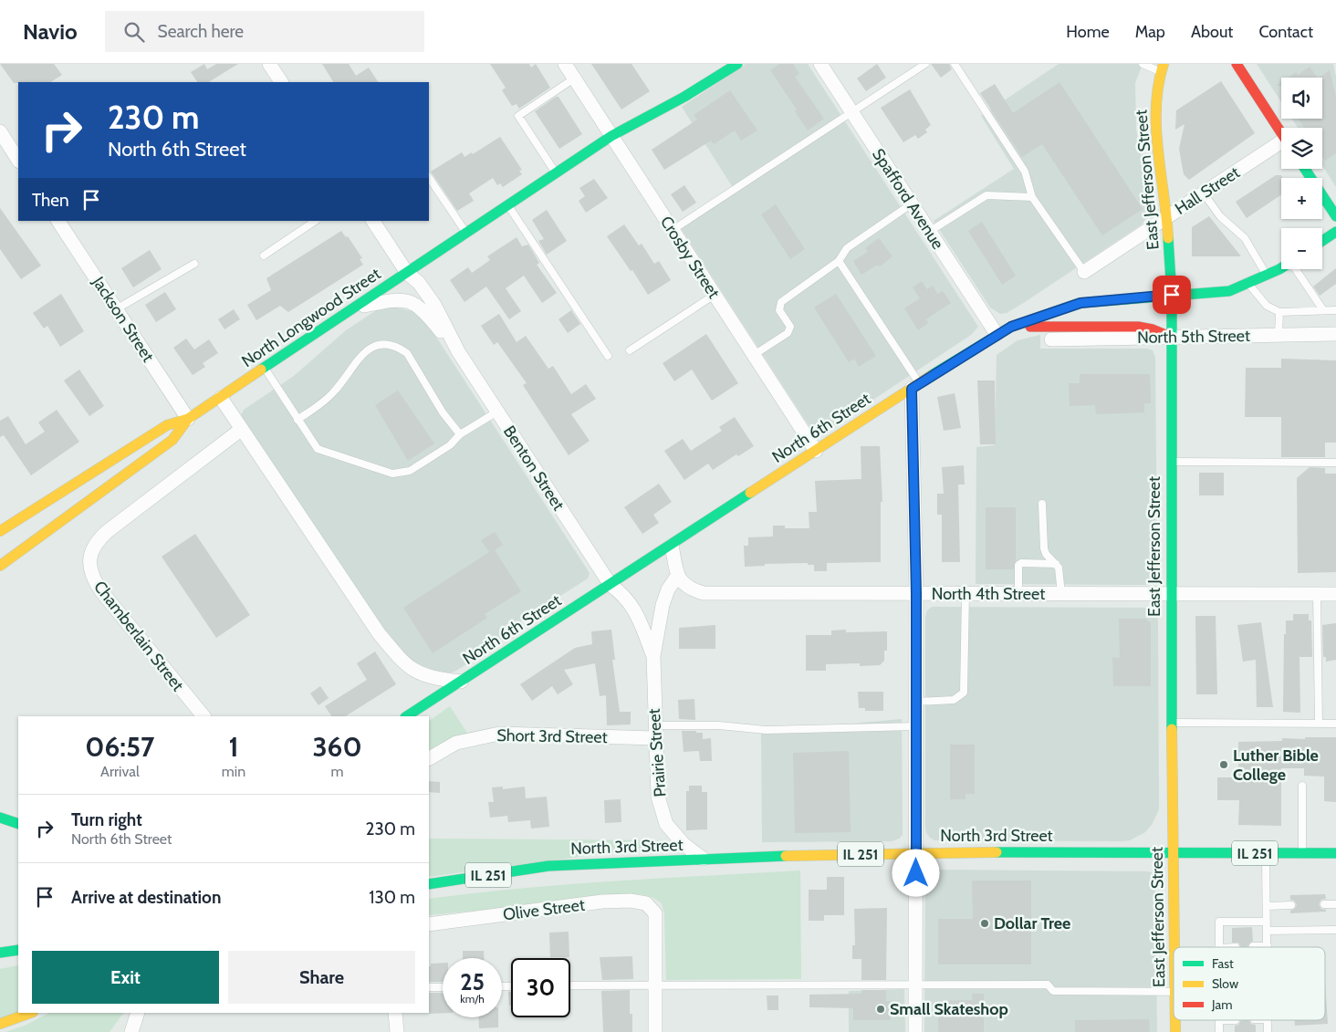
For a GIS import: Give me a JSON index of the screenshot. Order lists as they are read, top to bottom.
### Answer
{
  "streets": {
    "main road": [
      "East Jefferson Street",
      "North Longwood Street",
      "North 6th Street",
      "North 3rd Street",
      "IL 251"
    ],
    "street": [
      "Hall Street",
      "Spafford Avenue",
      "Crosby Street",
      "Jackson Street",
      "North 5th Street",
      "Benton Street",
      "North 4th Street",
      "Chamberlain Street",
      "Short 3rd Street",
      "Prairie Street",
      "Olive Street"
    ]
  },
  "crossings": [
    ["East Jefferson Street", "Hall Street"],
    ["East Jefferson Street", "North 5th Street"],
    ["East Jefferson Street", "North 6th Street"],
    ["East Jefferson Street", "North 4th Street"],
    ["East Jefferson Street", "North 3rd Street"],
    ["Spafford Avenue", "North 6th Street"],
    ["Crosby Street", "North Longwood Street"],
    ["Crosby Street", "North 6th Street"],
    ["North Longwood Street", "Jackson Street"],
    ["North Longwood Street", "Benton Street"],
    ["North 6th Street", "Benton Street"],
    ["North 6th Street", "Prairie Street"],
    ["Benton Street", "Prairie Street"],
    ["North 4th Street", "Prairie Street"],
    ["Short 3rd Street", "Prairie Street"],
    ["Prairie Street", "North 3rd Street"]
  ],
  "places": ["Luther Bible College", "Dollar Tree", "Small Skateshop"],
  "legend": ["Fast", "Slow", "Jam"],
  "page": {
    "header": "Navio",
    "search": "Search here",
    "nav": [
      "Home",
      "Map",
      "About",
      "Contact"
    ],
    "map_buttons": ["+", "−"],
    "turn": ["230 m", "North 6th Street"],
    "then": "Then",
    "eta": [
      "06:57",
      "Arrival",
      "1",
      "min",
      "360",
      "m"
    ],
    "list": [
      {
        "name": "Turn right",
        "note": "North 6th Street",
        "value": "230 m"
      },
      {
        "name": "Arrive at destination",
        "value": "130 m"
      }
    ],
    "buttons": ["Exit", "Share"],
    "speed": "25 km/h",
    "limit": "30"
  }
}
